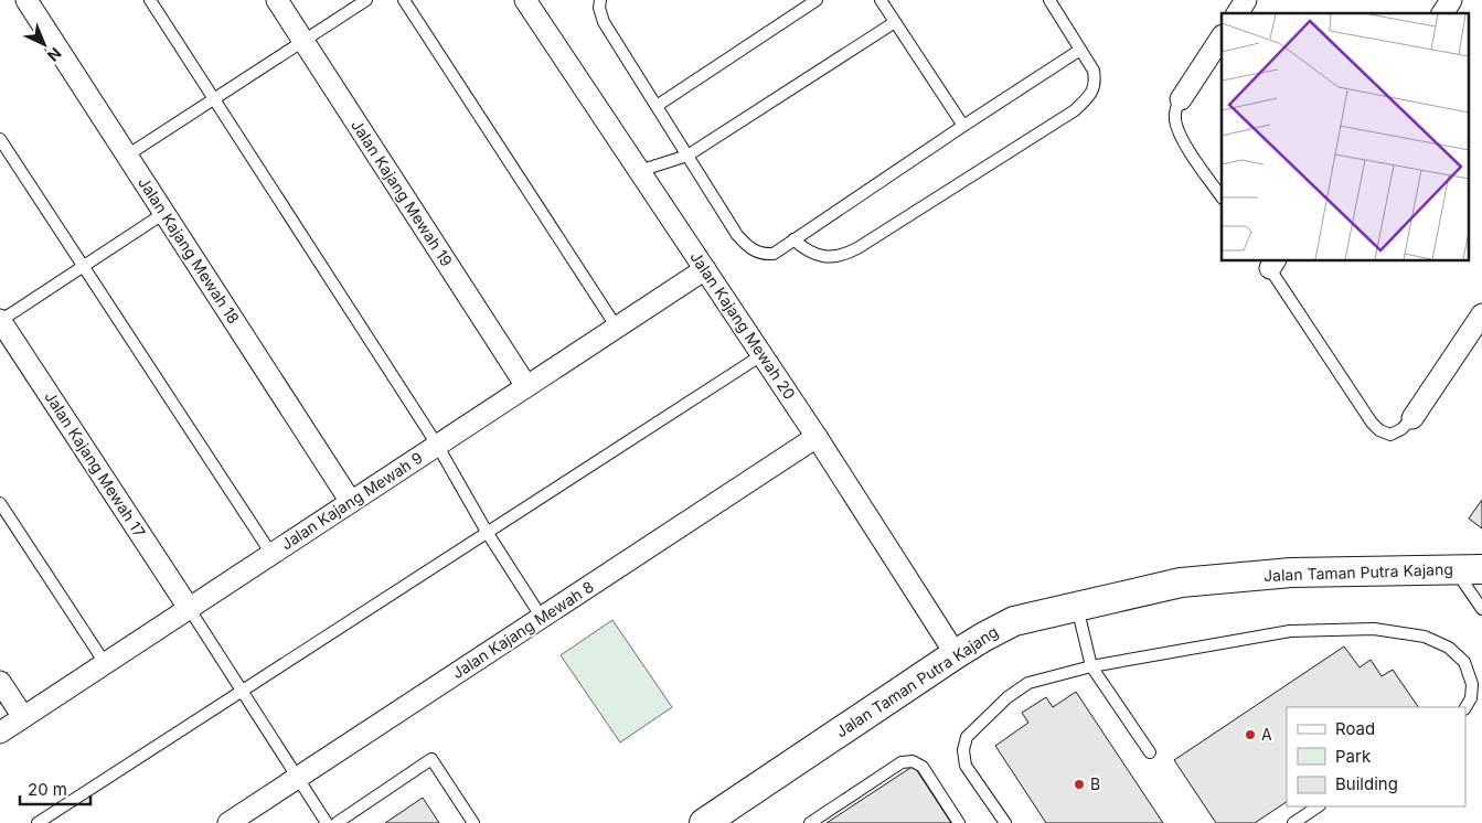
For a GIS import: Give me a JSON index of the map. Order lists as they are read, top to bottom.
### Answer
{
  "streets": {
    "street": [
      "Jalan Kajang Mewah 19",
      "Jalan Kajang Mewah 18",
      "Jalan Kajang Mewah 20",
      "Jalan Kajang Mewah 17",
      "Jalan Kajang Mewah 9",
      "Jalan Taman Putra Kajang",
      "Jalan Kajang Mewah 8"
    ]
  },
  "crossings": [
    ["Jalan Kajang Mewah 19", "Jalan Kajang Mewah 9"],
    ["Jalan Kajang Mewah 18", "Jalan Kajang Mewah 9"],
    ["Jalan Kajang Mewah 20", "Jalan Kajang Mewah 9"],
    ["Jalan Kajang Mewah 20", "Jalan Taman Putra Kajang"],
    ["Jalan Kajang Mewah 20", "Jalan Kajang Mewah 8"],
    ["Jalan Kajang Mewah 17", "Jalan Kajang Mewah 9"]
  ],
  "places": ["A", "B"],
  "legend": ["Road", "Park", "Building"],
  "scale_bar": "20 m",
  "north": "bottom right"
}
